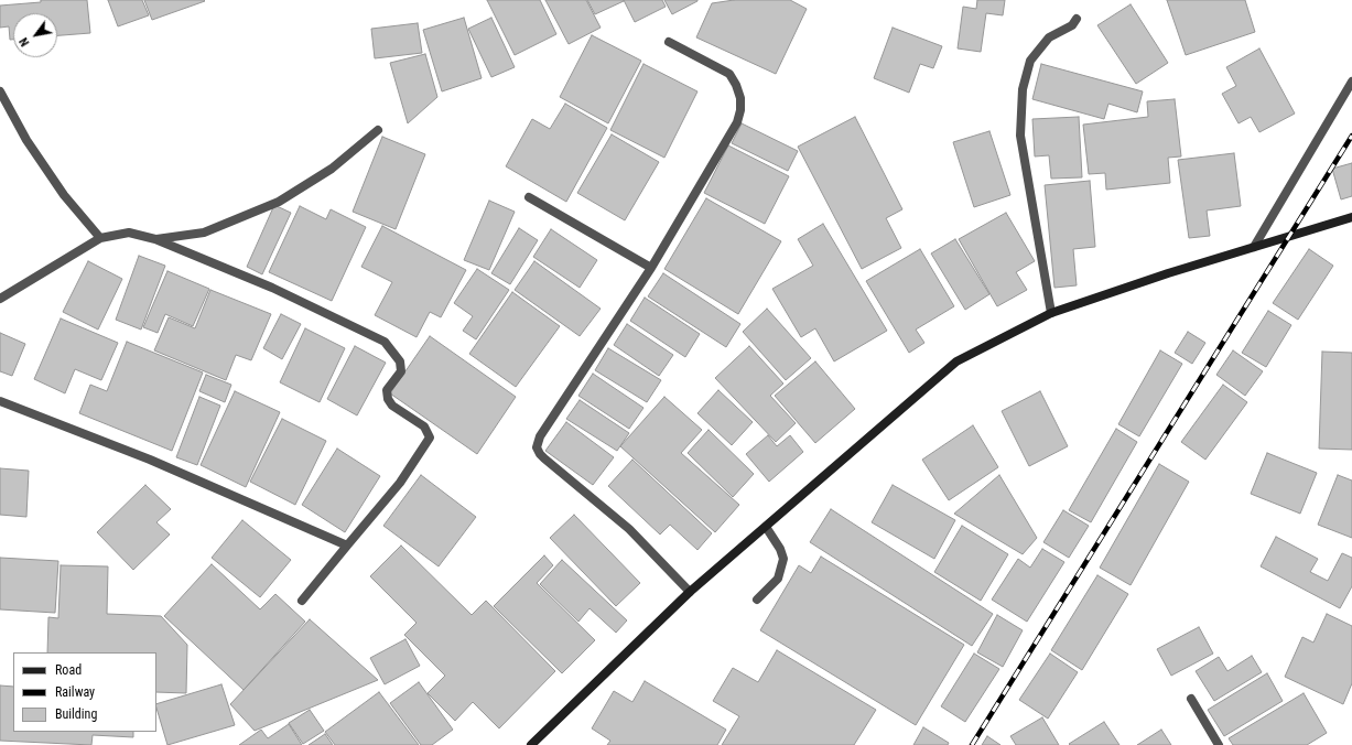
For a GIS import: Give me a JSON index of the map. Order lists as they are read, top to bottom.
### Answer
{
  "legend": ["Road", "Railway", "Building"],
  "north": "bottom left"
}
